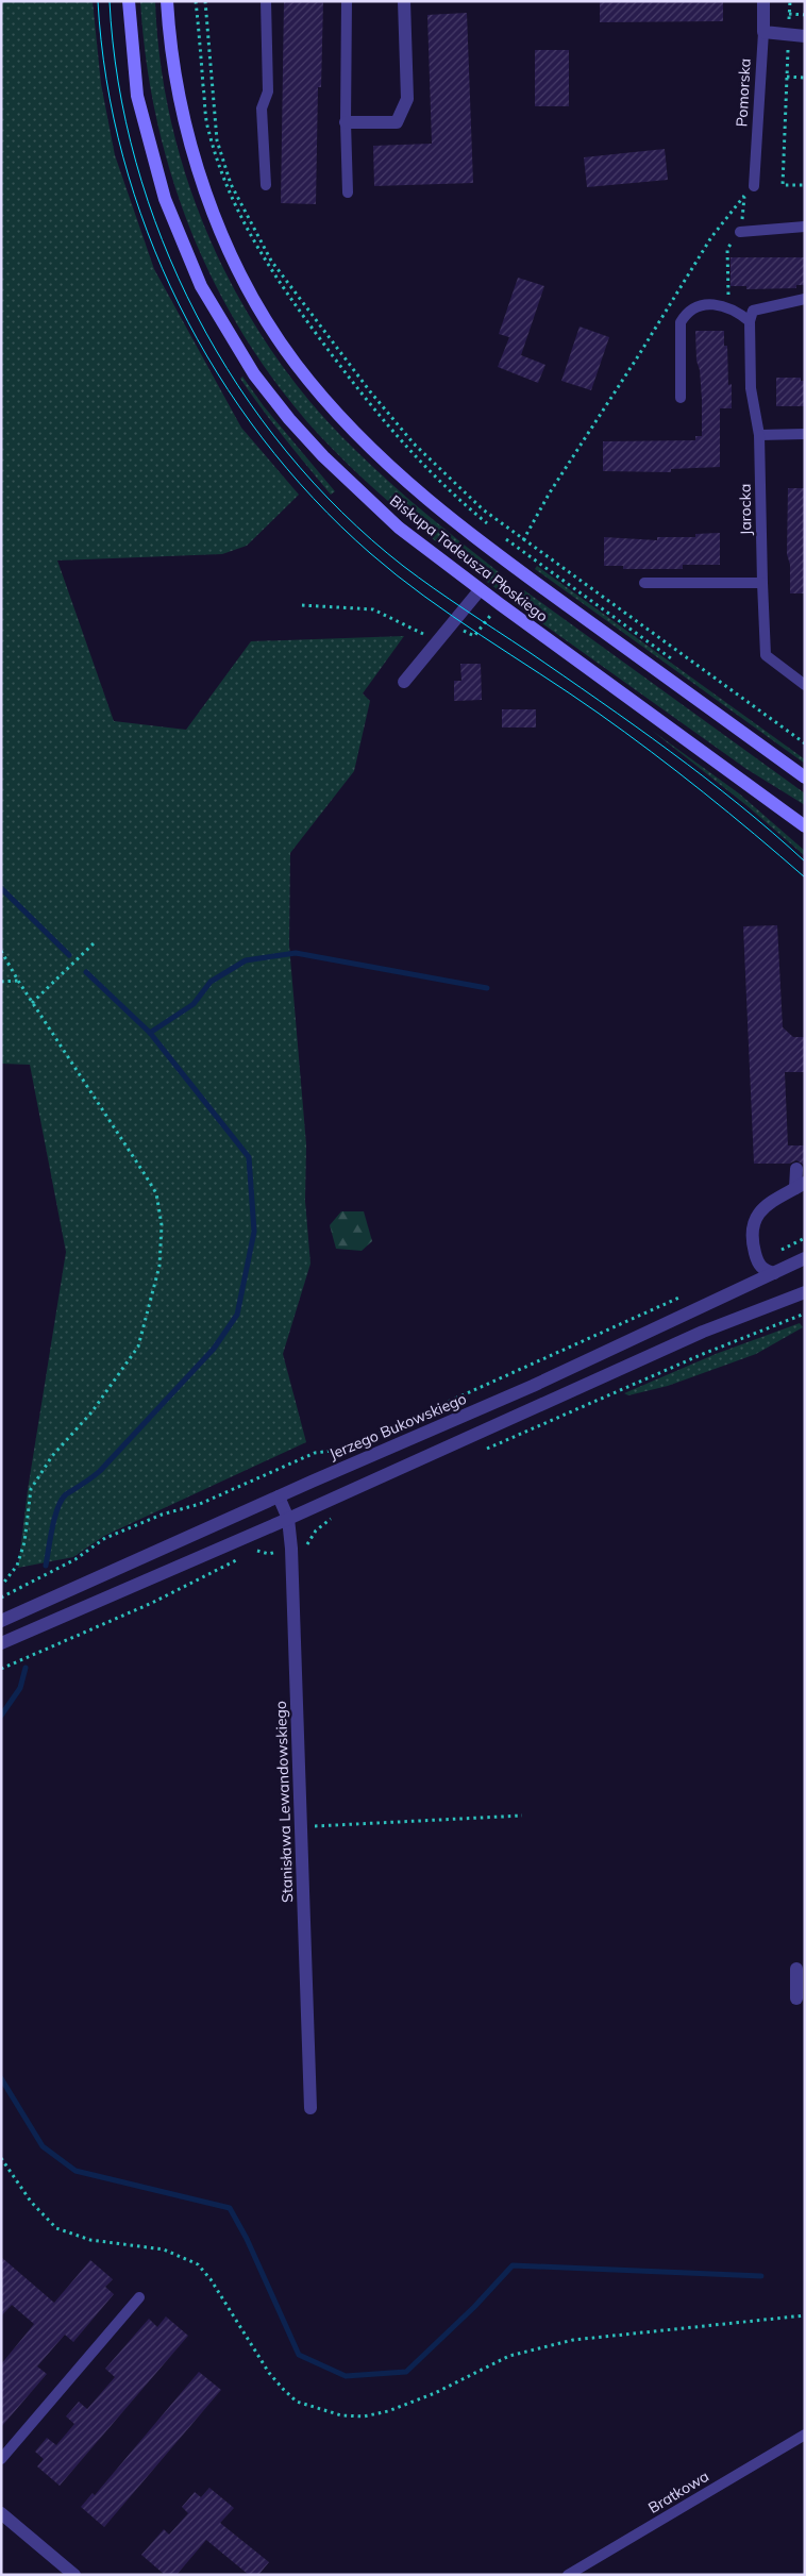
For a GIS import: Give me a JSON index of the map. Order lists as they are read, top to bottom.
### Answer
{
  "streets": {
    "main road": ["Biskupa Tadeusza Płoskiego"],
    "street": ["Pomorska", "Jerzego Bukowskiego", "Stanisława Lewandowskiego"],
    "lane": ["Jarocka", "Bratkowa"]
  },
  "crossings": [
    ["Jerzego Bukowskiego", "Stanisława Lewandowskiego"]
  ]
}
